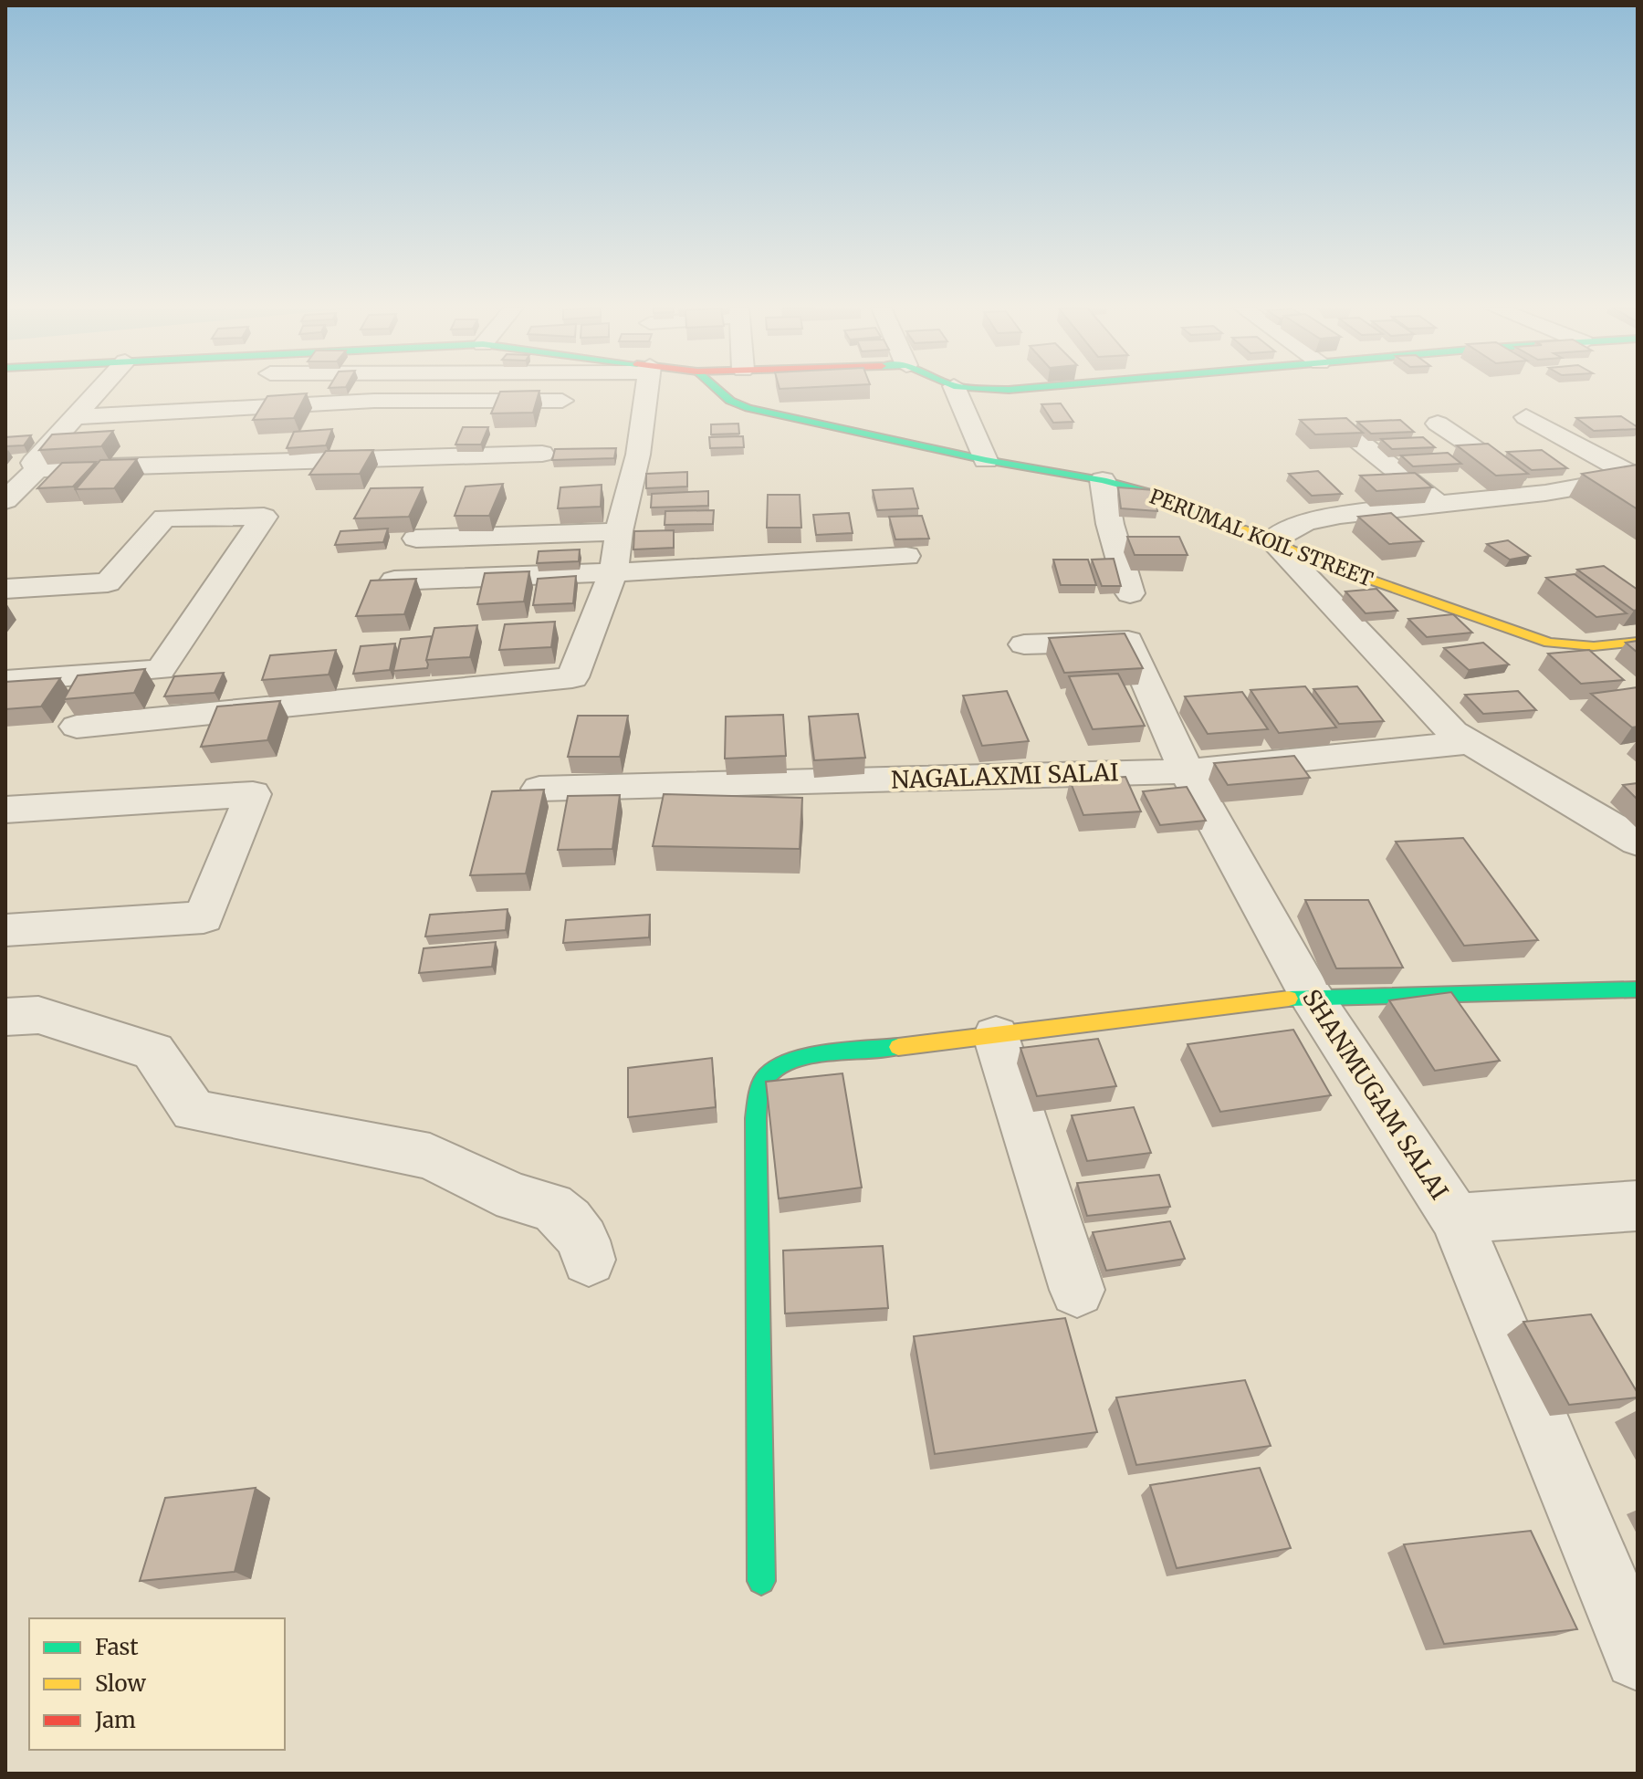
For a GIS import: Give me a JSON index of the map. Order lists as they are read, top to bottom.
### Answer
{
  "streets": {
    "street": ["PERUMAL KOIL STREET", "NAGALAXMI SALAI", "SHANMUGAM SALAI"]
  },
  "crossings": [
    ["NAGALAXMI SALAI", "SHANMUGAM SALAI"]
  ],
  "legend": ["Fast", "Slow", "Jam"]
}
